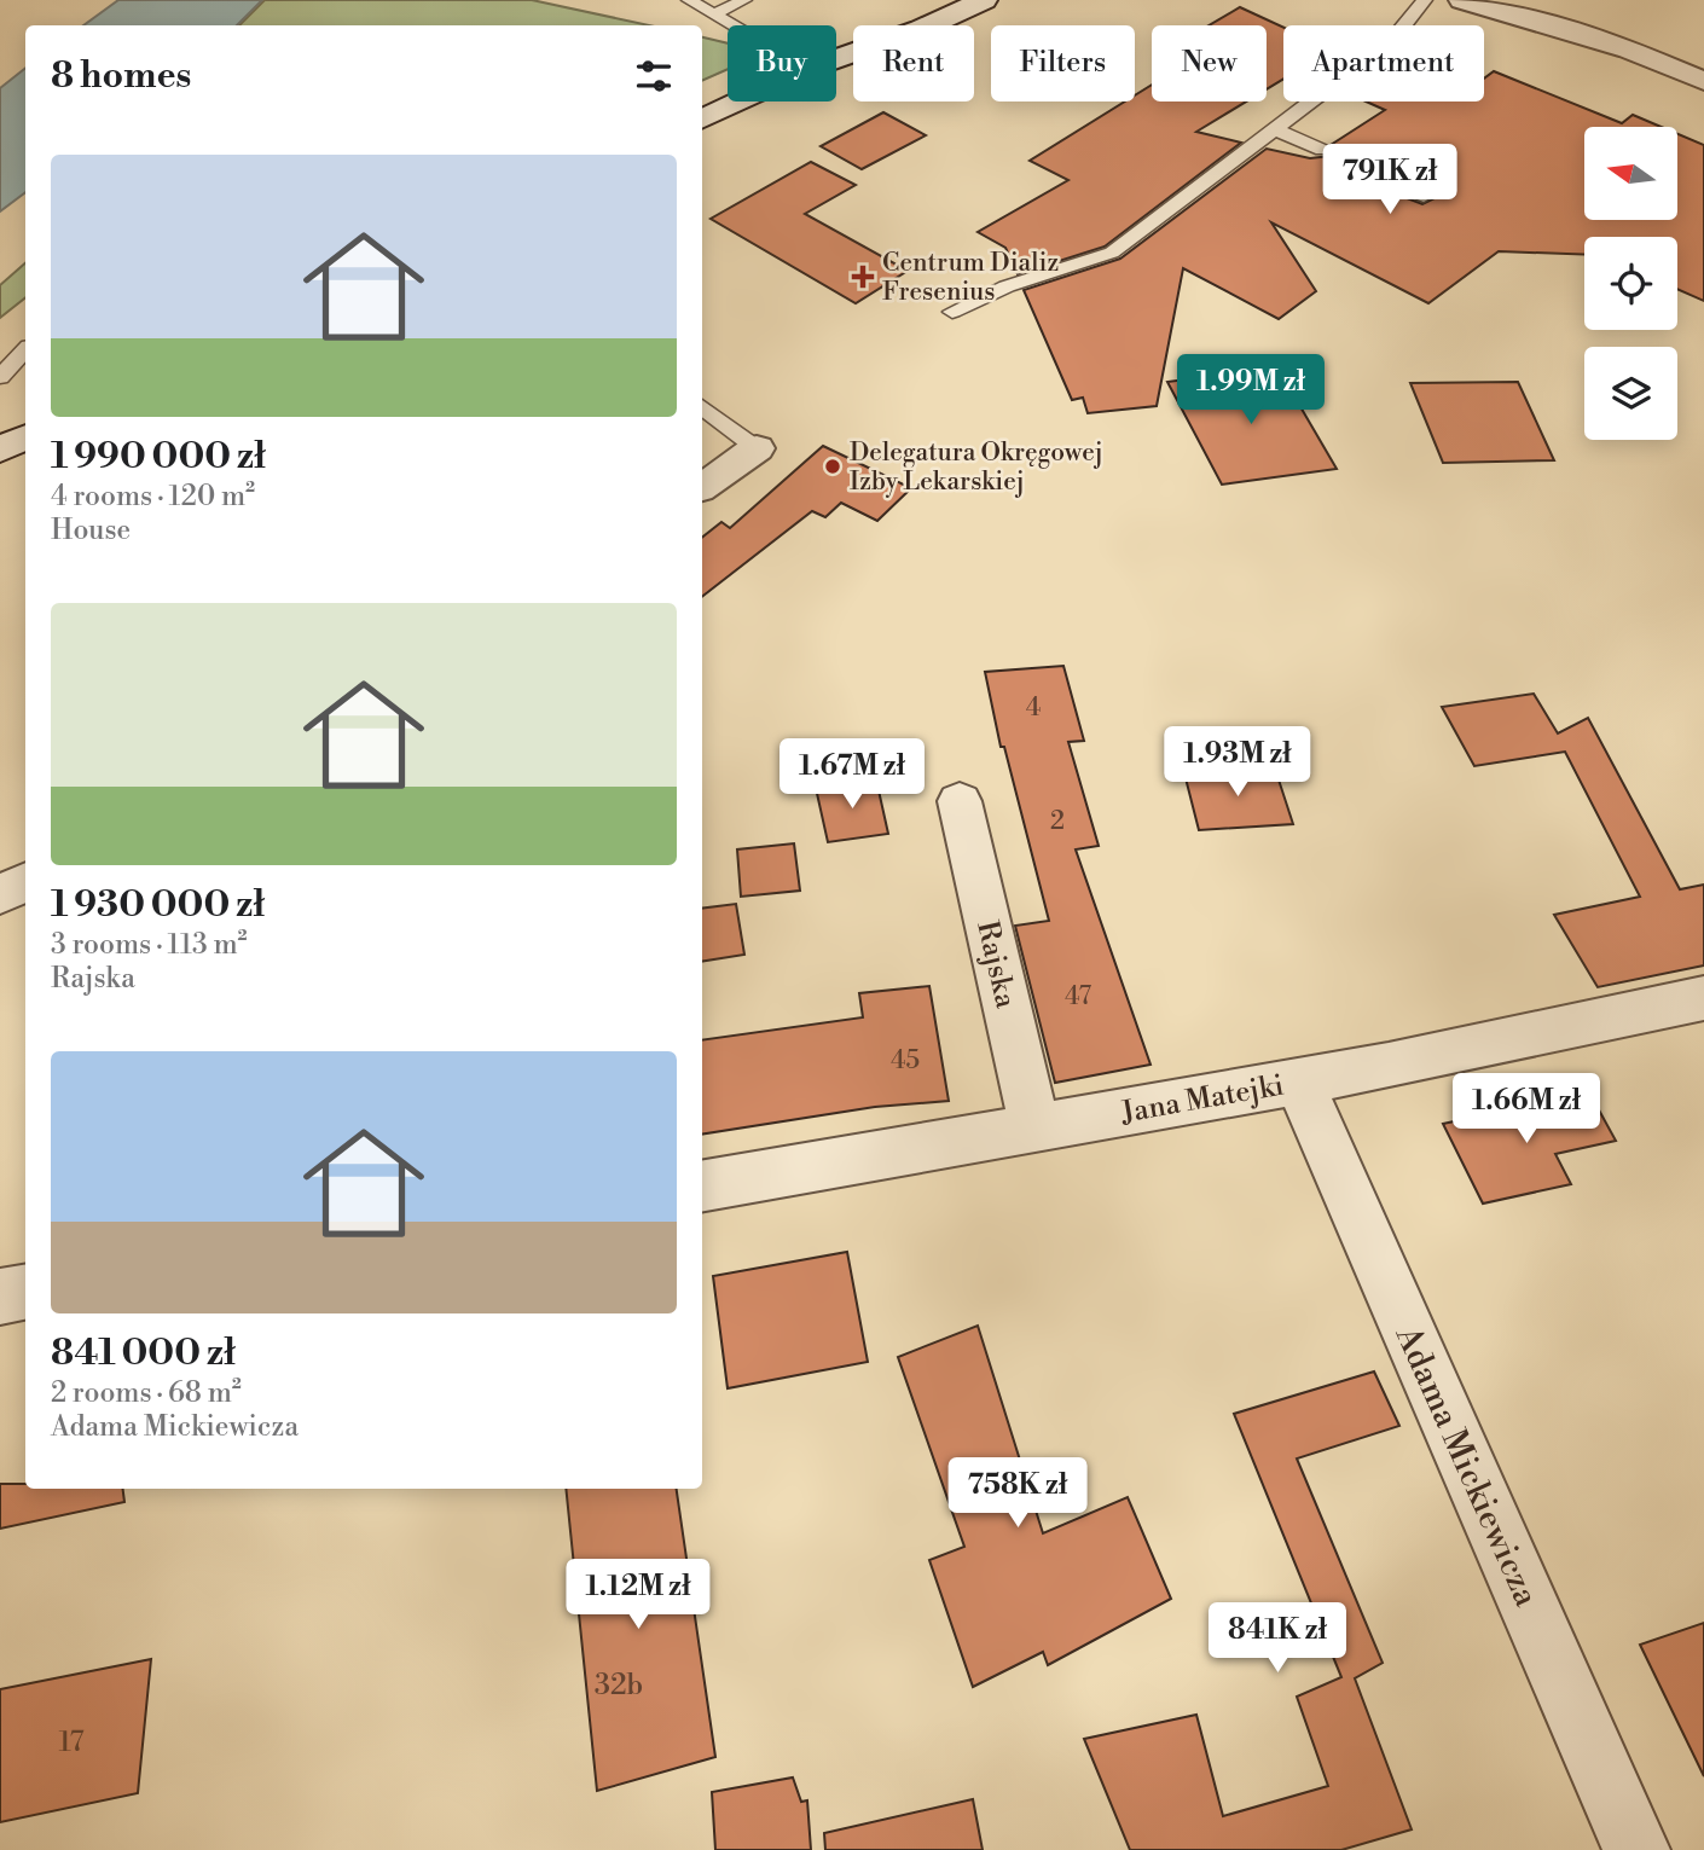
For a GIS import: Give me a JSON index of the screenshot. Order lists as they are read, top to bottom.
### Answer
{
  "streets": {
    "street": ["Rajska", "Jana Matejki", "Adama Mickiewicza"]
  },
  "crossings": [
    ["Rajska", "Jana Matejki"],
    ["Jana Matejki", "Adama Mickiewicza"]
  ],
  "places": {
    "health": ["Centrum Dializ Fresenius"],
    "other": ["Delegatura Okręgowej Izby Lekarskiej"]
  },
  "house_numbers": [
    "4",
    "2",
    "47",
    "45",
    "32b",
    "17"
  ],
  "north": "left",
  "page": {
    "chip": [
      "Buy",
      "Rent",
      "Filters",
      "New",
      "Apartment"
    ],
    "heading": "8 homes",
    "list": [
      {
        "name": "1 990 000 zł",
        "note": "4 rooms · 120 m² · House"
      },
      {
        "name": "1 930 000 zł",
        "note": "3 rooms · 113 m² · Rajska"
      },
      {
        "name": "841 000 zł",
        "note": "2 rooms · 68 m² · Adama Mickiewicza"
      }
    ],
    "price": [
      "791K zł",
      "1.99M zł",
      "1.93M zł",
      "1.67M zł",
      "1.66M zł",
      "758K zł",
      "1.12M zł",
      "841K zł"
    ]
  }
}
